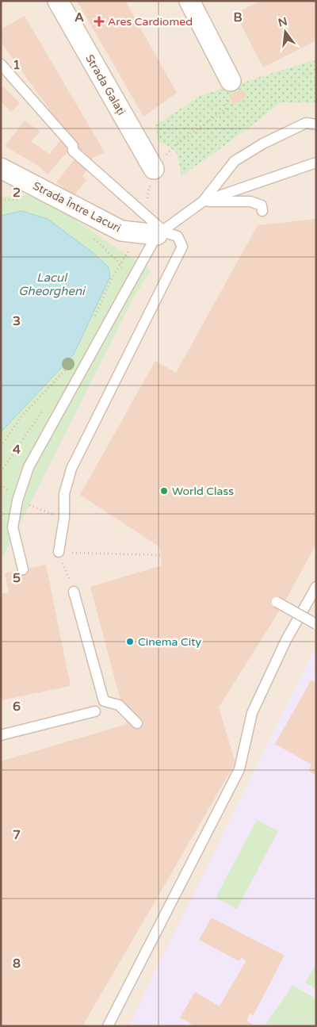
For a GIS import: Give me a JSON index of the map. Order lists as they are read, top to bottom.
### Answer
{
  "streets": {
    "street": ["Strada Galați", "Strada Între Lacuri"]
  },
  "water": ["Lacul Gheorgheni"],
  "places": {
    "health": ["Ares Cardiomed"],
    "other": ["World Class", "Cinema City"]
  },
  "north": "top",
  "grid": {
    "columns": ["A", "B"],
    "rows": [
      "1",
      "2",
      "3",
      "4",
      "5",
      "6",
      "7",
      "8"
    ]
  }
}
